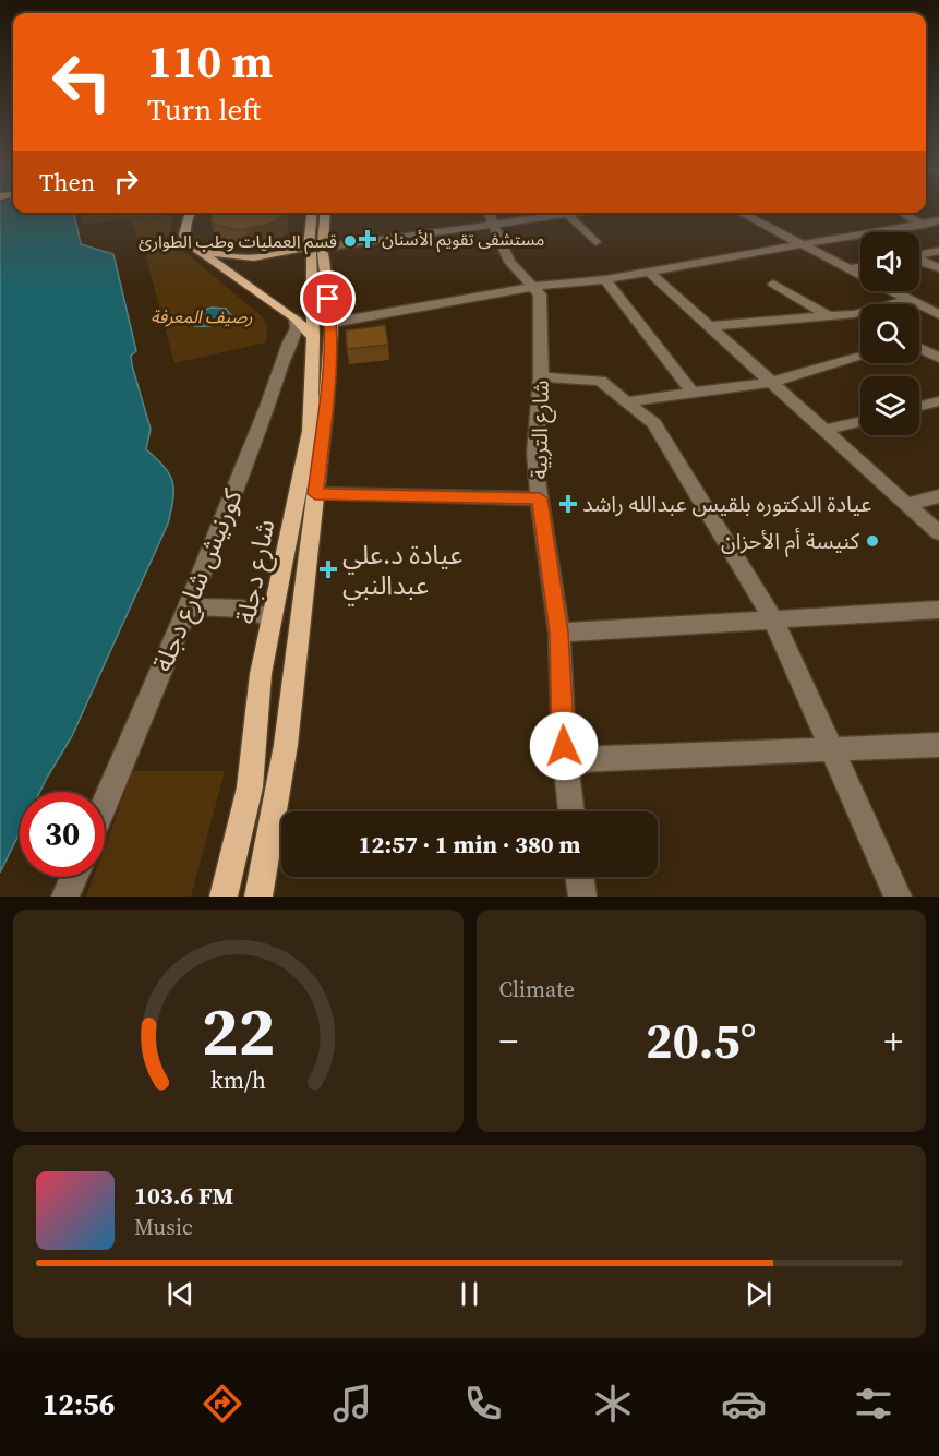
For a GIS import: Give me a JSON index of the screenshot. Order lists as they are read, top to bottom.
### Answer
{
  "streets": {
    "main road": ["شارع دجلة"],
    "street": ["شارع التربية", "كورنيش شارع دجلة"]
  },
  "parks": ["رصيف المعرفة"],
  "places": {
    "health": ["مستشفى تقويم الأسنان", "عيادة الدكتوره بلقيس عبدالله راشد", "عيادة د.علي عبدالنبي"],
    "other": ["قسم العمليات وطب الطوارئ", "كنيسة أم الأحزان"]
  },
  "page": {
    "turn": ["110 m", "Turn left"],
    "then": "Then",
    "limit": "30",
    "trip": "12:57 · 1 min · 380 m",
    "tile": "Climate",
    "heat": ["−", "20.5°", "+"],
    "song": ["103.6 FM", "Music"],
    "tabs": "12:56",
    "gauge": ["22", "km/h"]
  }
}
